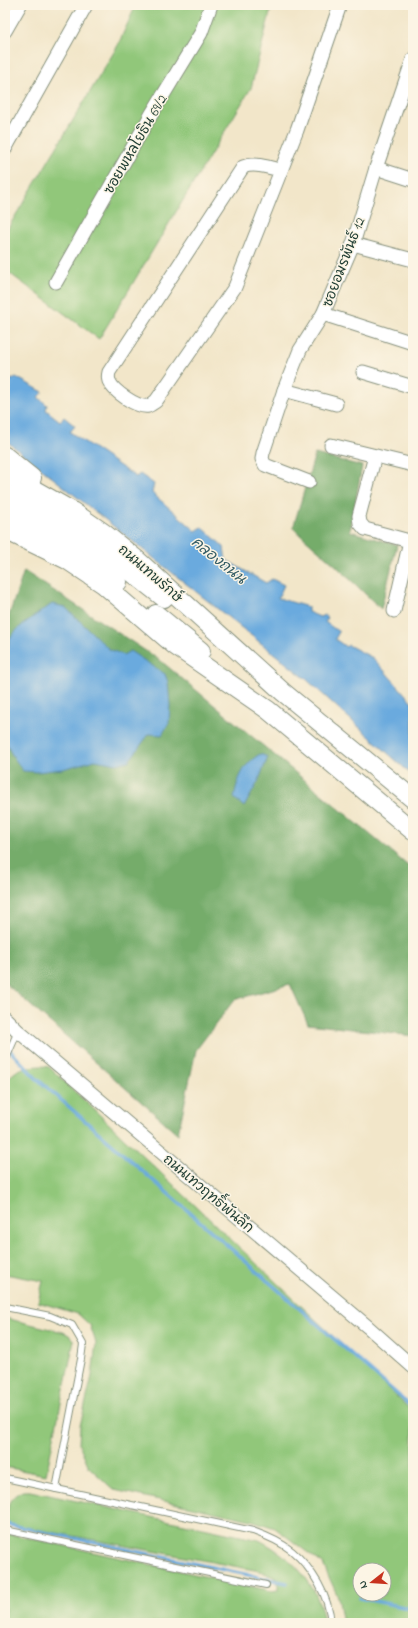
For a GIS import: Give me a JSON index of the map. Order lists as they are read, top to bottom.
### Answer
{
  "streets": {
    "main road": ["ถนนเทพรักษ์"],
    "street": ["ซอยพหลโยธิน 69/2", "ซอยอมรพันธ์ 12", "ถนนเทวฤทธิ์พันลึก"]
  },
  "water": ["คลองถนน"],
  "north": "left"
}
